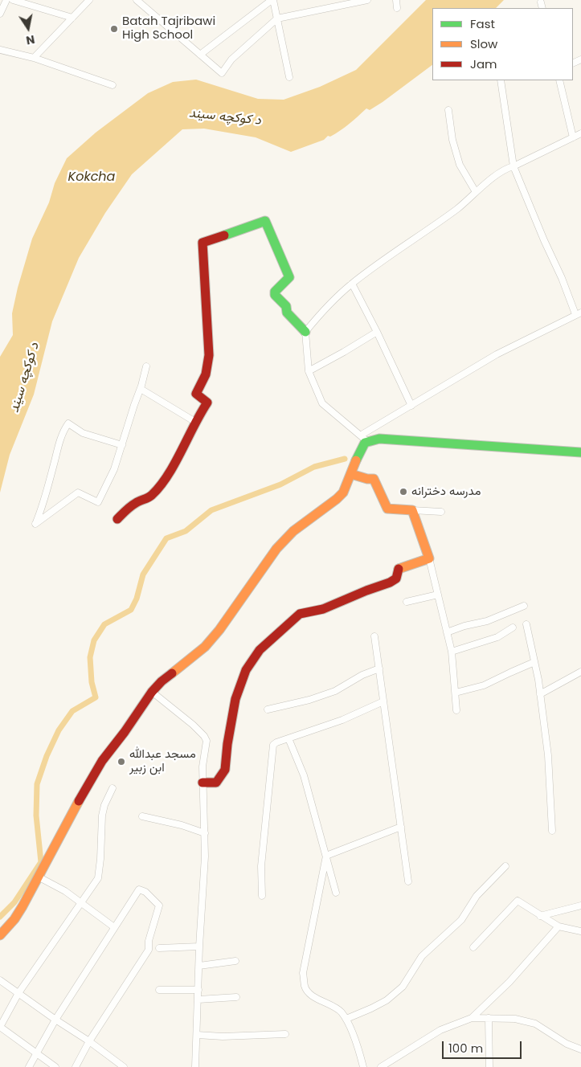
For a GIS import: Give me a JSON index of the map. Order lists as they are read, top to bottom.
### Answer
{
  "water": ["د کوکچه سیند", "Kokcha"],
  "places": ["Batah Tajribawi High School", "مدرسه دخترانه", "مسجد عبدالله ابن زبیر"],
  "legend": ["Fast", "Slow", "Jam"],
  "scale_bar": "100 m",
  "north": "bottom"
}
